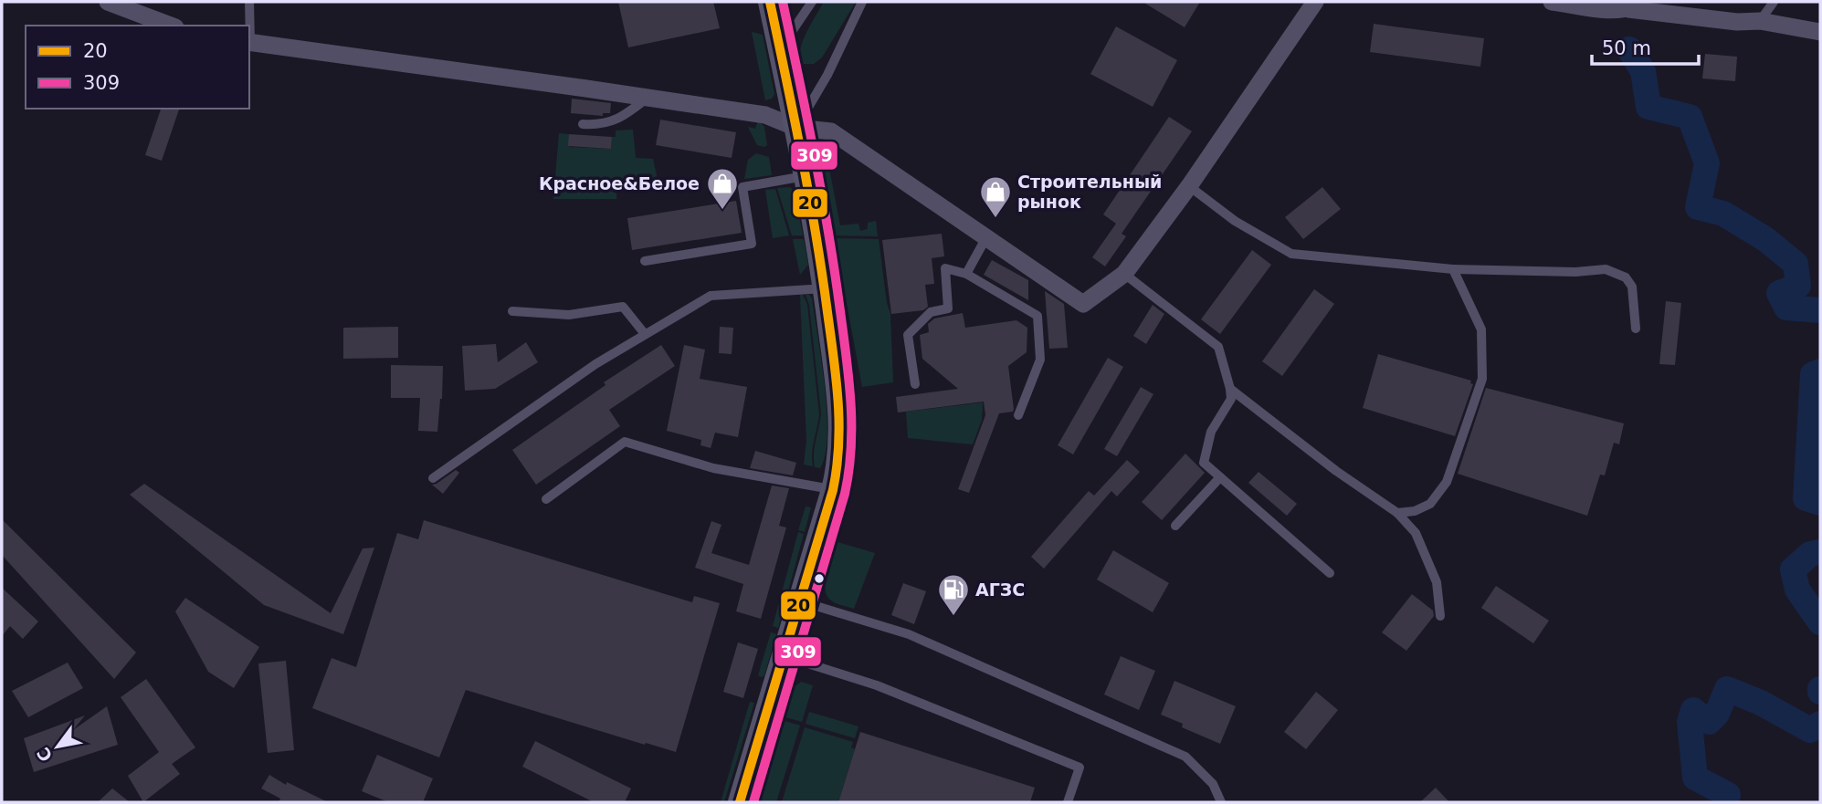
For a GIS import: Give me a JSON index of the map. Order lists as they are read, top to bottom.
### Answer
{
  "places": {
    "shop": ["Красное&Белое", "Строительный рынок"],
    "fuel station": ["АГЗС"]
  },
  "lines": ["transit line 20", "transit line 309"],
  "legend": ["20", "309"],
  "scale_bar": "50 m",
  "north": "bottom left"
}
